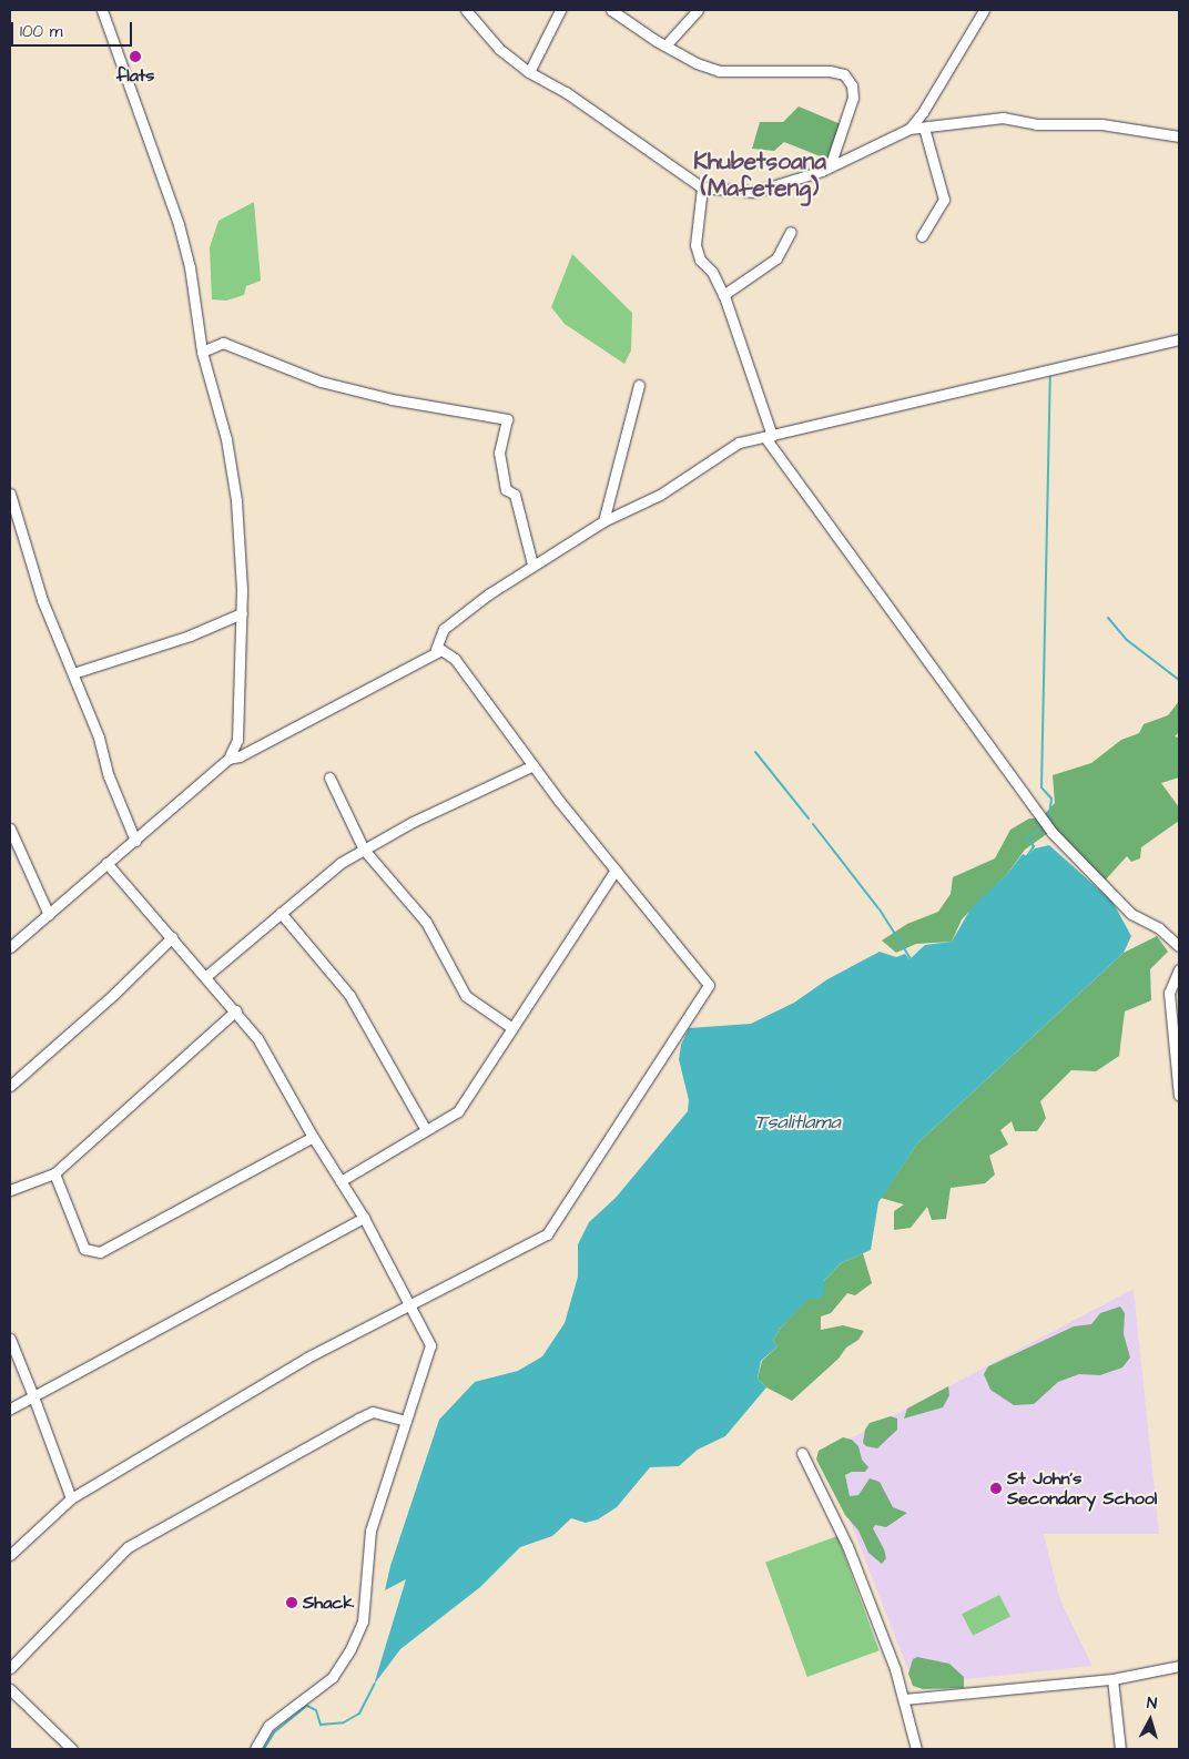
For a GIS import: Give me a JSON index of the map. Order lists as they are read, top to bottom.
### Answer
{
  "districts": ["Khubetsoana (Mafeteng)"],
  "water": ["Tsalitlama"],
  "places": ["flats", "St John's Secondary School", "Shack"],
  "scale_bar": "100 m",
  "north": "top"
}
